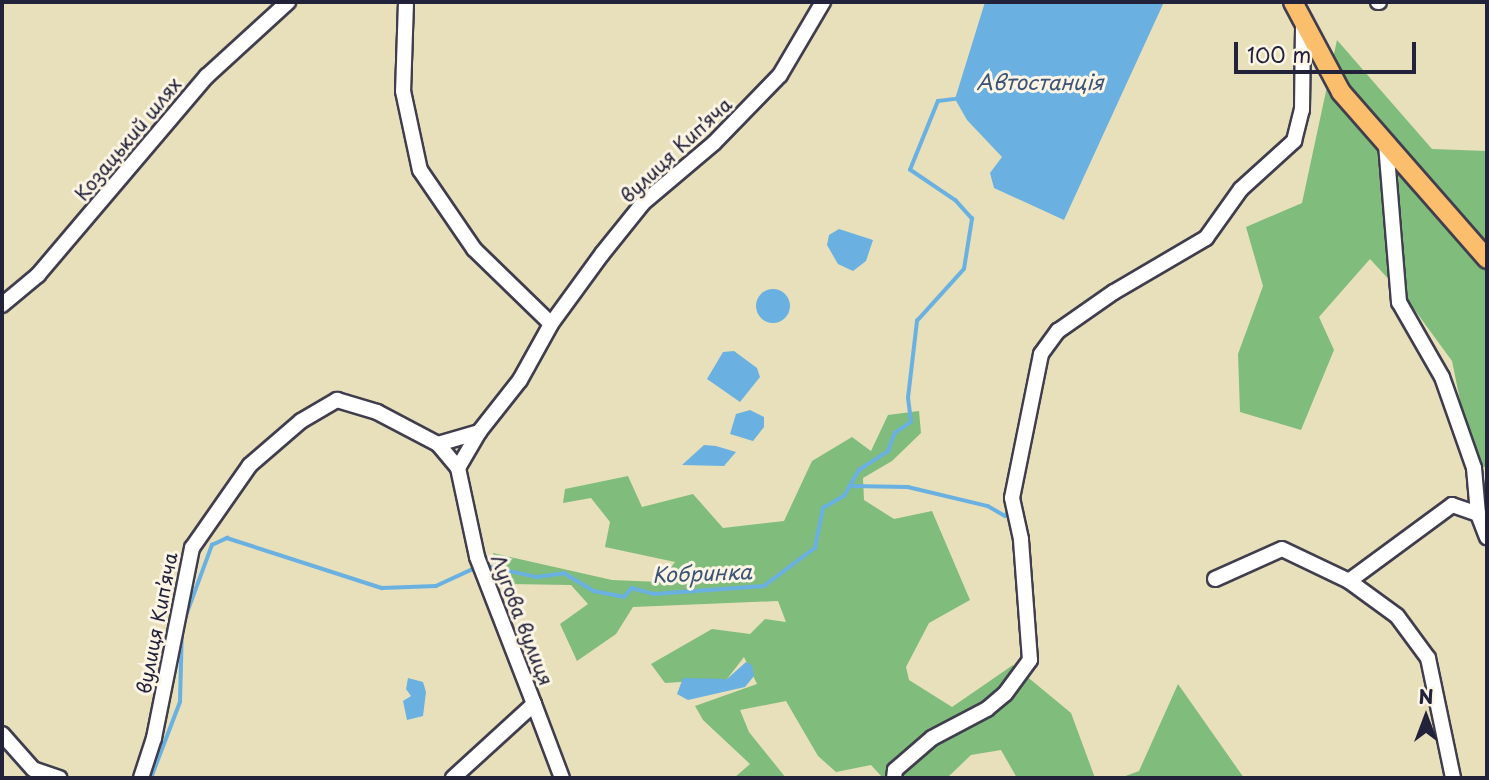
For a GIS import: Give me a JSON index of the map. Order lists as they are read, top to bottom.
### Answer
{
  "streets": {
    "street": ["Козацький шлях", "вулиця Кипʼяча", "Лугова вулиця"]
  },
  "crossings": [
    ["вулиця Кипʼяча", "Лугова вулиця"]
  ],
  "water": ["Автостанція", "Кобринка"],
  "scale_bar": "100 m",
  "north": "top"
}
